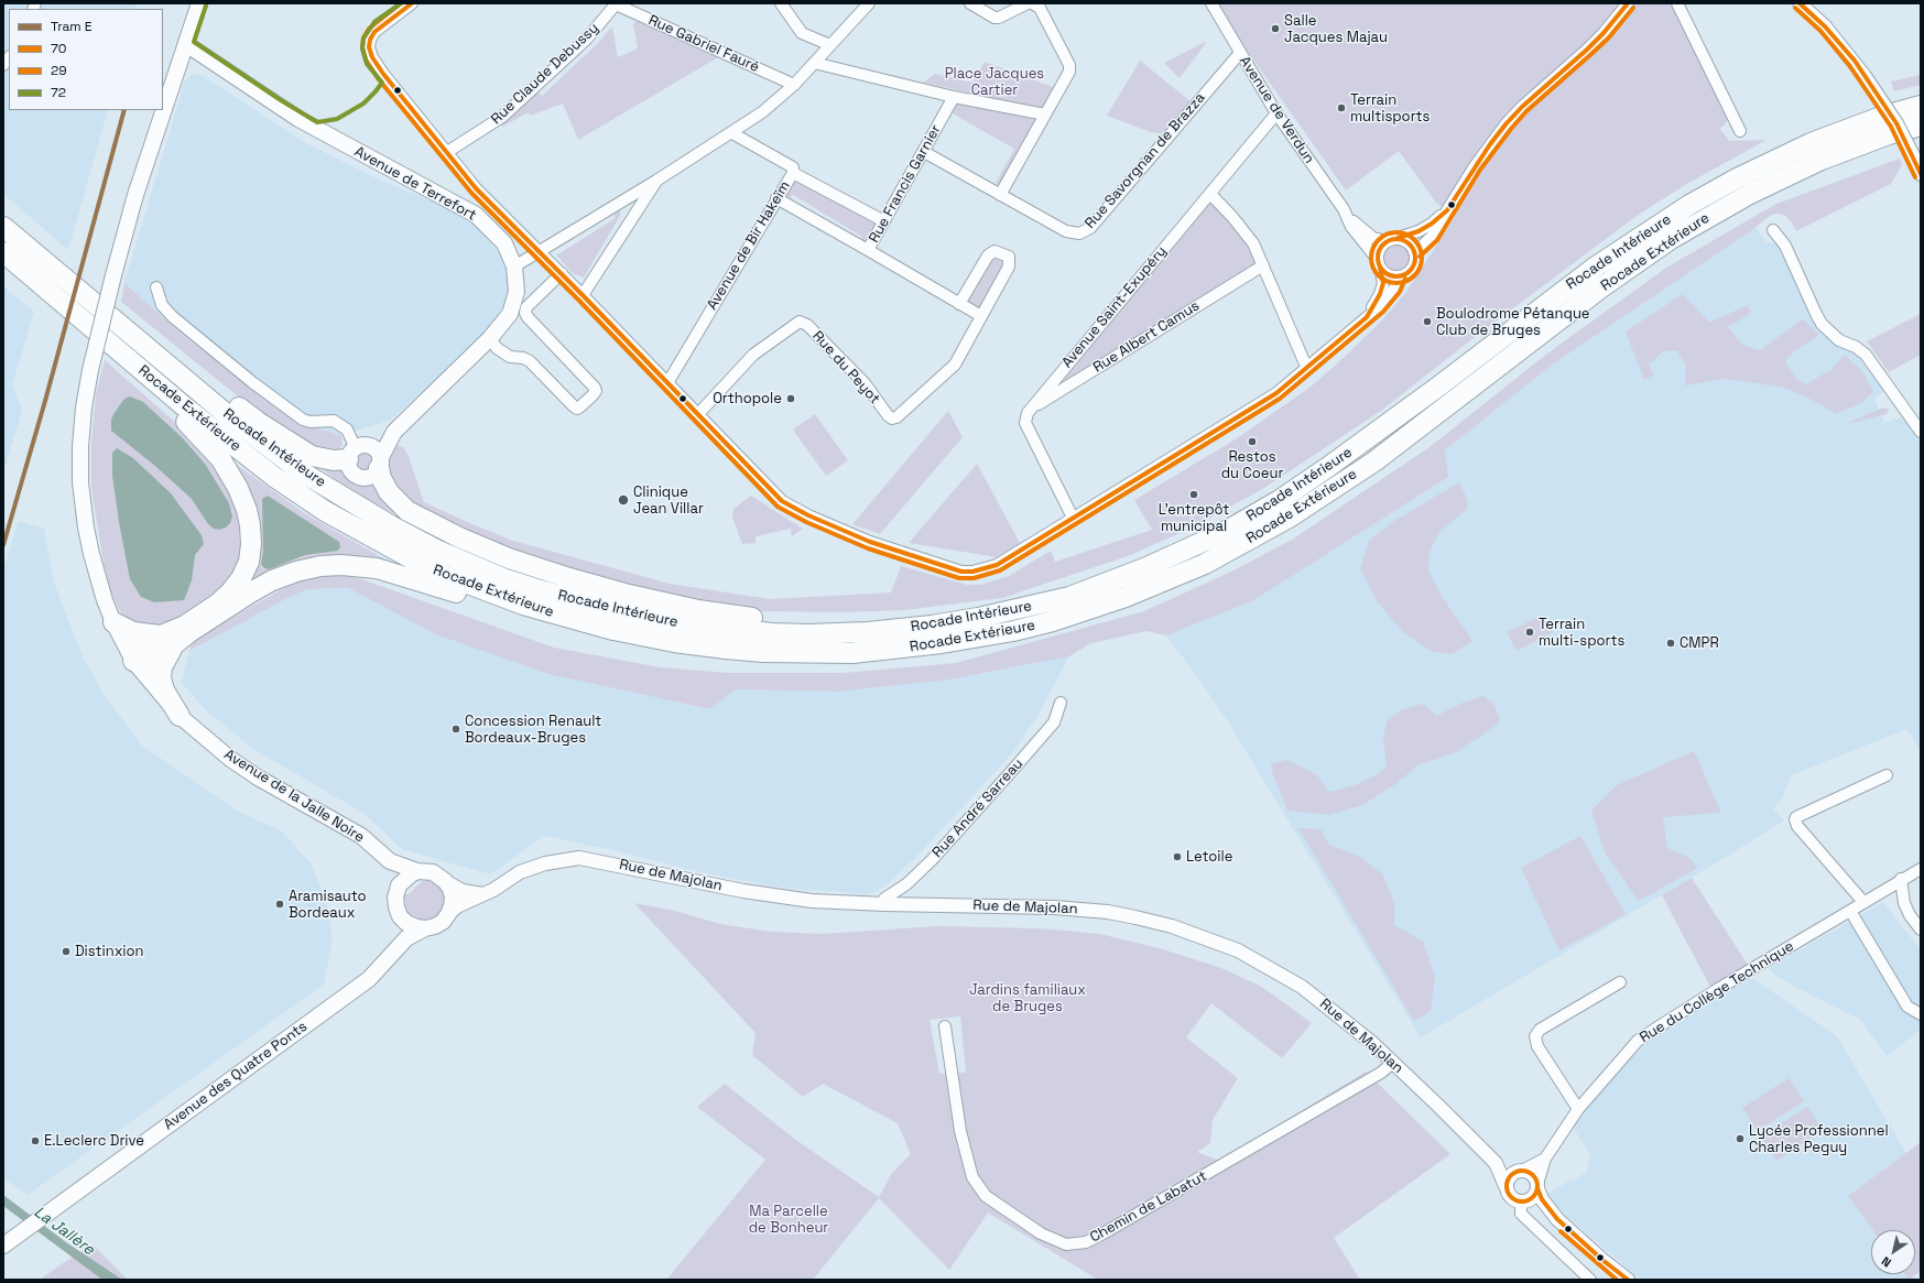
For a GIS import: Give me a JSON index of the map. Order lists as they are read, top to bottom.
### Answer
{
  "streets": {
    "highway": ["Rocade Intérieure", "Rocade Extérieure"],
    "main road": ["Avenue de Terrefort", "Avenue de la Jalle Noire", "Avenue des Quatre Ponts"],
    "street": [
      "Rue Gabriel Fauré",
      "Rue Claude Debussy",
      "Avenue de Verdun",
      "Rue Savorgnan de Brazza",
      "Rue Francis Garnier",
      "Avenue de Bir Hakeïm",
      "Avenue Saint-Exupéry",
      "Rue Albert Camus",
      "Rue du Peyot",
      "Rue André Sarreau",
      "Rue de Majolan",
      "Rue du Collège Technique",
      "Chemin de Labatut"
    ]
  },
  "crossings": [
    ["Rue Gabriel Fauré", "Rue Claude Debussy"],
    ["Avenue de Verdun", "Rue Savorgnan de Brazza"],
    ["Avenue de Verdun", "Avenue Saint-Exupéry"],
    ["Rue Savorgnan de Brazza", "Rue Francis Garnier"],
    ["Avenue de Terrefort", "Avenue de la Jalle Noire"],
    ["Rue Francis Garnier", "Rue du Peyot"],
    ["Avenue Saint-Exupéry", "Rue Albert Camus"],
    ["Rue André Sarreau", "Rue de Majolan"],
    ["Rue de Majolan", "Rue du Collège Technique"],
    ["Rue de Majolan", "Avenue des Quatre Ponts"],
    ["Rue de Majolan", "Chemin de Labatut"]
  ],
  "water": ["La Jallère"],
  "parks": ["Place Jacques Cartier", "Jardins familiaux de Bruges", "Ma Parcelle de Bonheur"],
  "places": [
    "Salle Jacques Majau",
    "Terrain multisports",
    "Boulodrome Pétanque Club de Bruges",
    "Orthopole",
    "Restos du Coeur",
    "L'entrepôt municipal",
    "Clinique Jean Villar",
    "Terrain multi-sports",
    "CMPR",
    "Concession Renault Bordeaux-Bruges",
    "Letoile",
    "Aramisauto Bordeaux",
    "Distinxion",
    "Lycée Professionnel Charles Peguy",
    "E.Leclerc Drive"
  ],
  "lines": [
    "transit line 70",
    "transit line 29",
    "transit line 72",
    "tram line E"
  ],
  "legend": [
    "Tram E",
    "70",
    "29",
    "72"
  ],
  "north": "bottom left"
}
